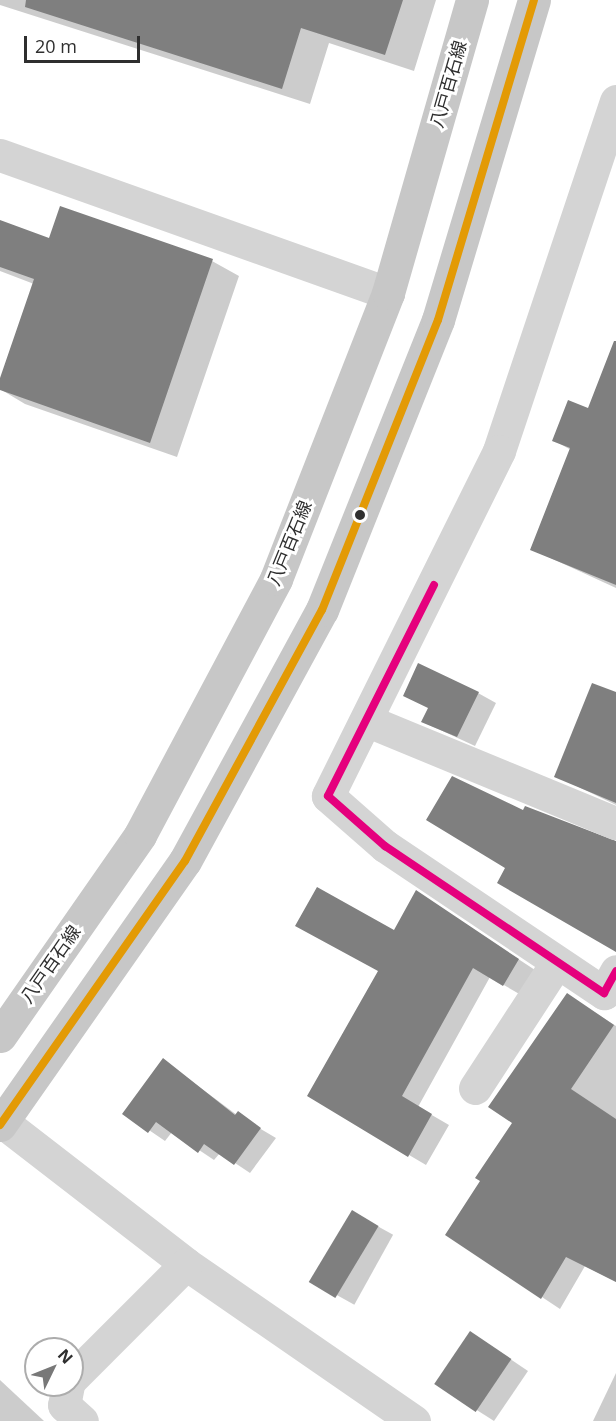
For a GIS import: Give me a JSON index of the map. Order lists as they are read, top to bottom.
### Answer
{
  "streets": {
    "main road": ["八戸百石線"]
  },
  "scale_bar": "20 m",
  "north": "top right"
}
